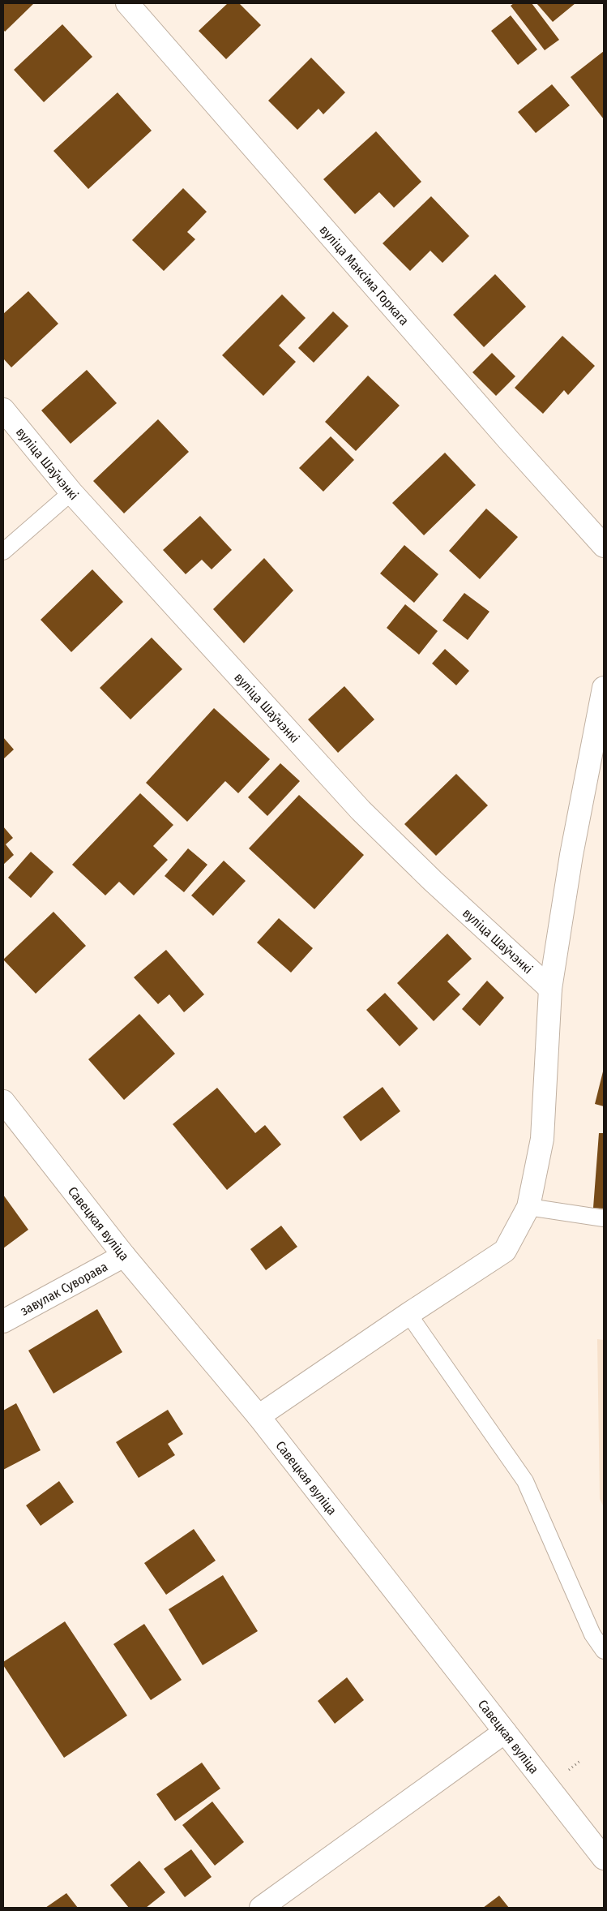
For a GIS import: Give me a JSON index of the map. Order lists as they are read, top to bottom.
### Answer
{
  "streets": {
    "street": [
      "вуліца Максіма Горкага",
      "вуліца Шаўчэнкі",
      "Савецкая вуліца",
      "завулак Суворава"
    ]
  },
  "crossings": [
    ["Савецкая вуліца", "завулак Суворава"]
  ]
}
